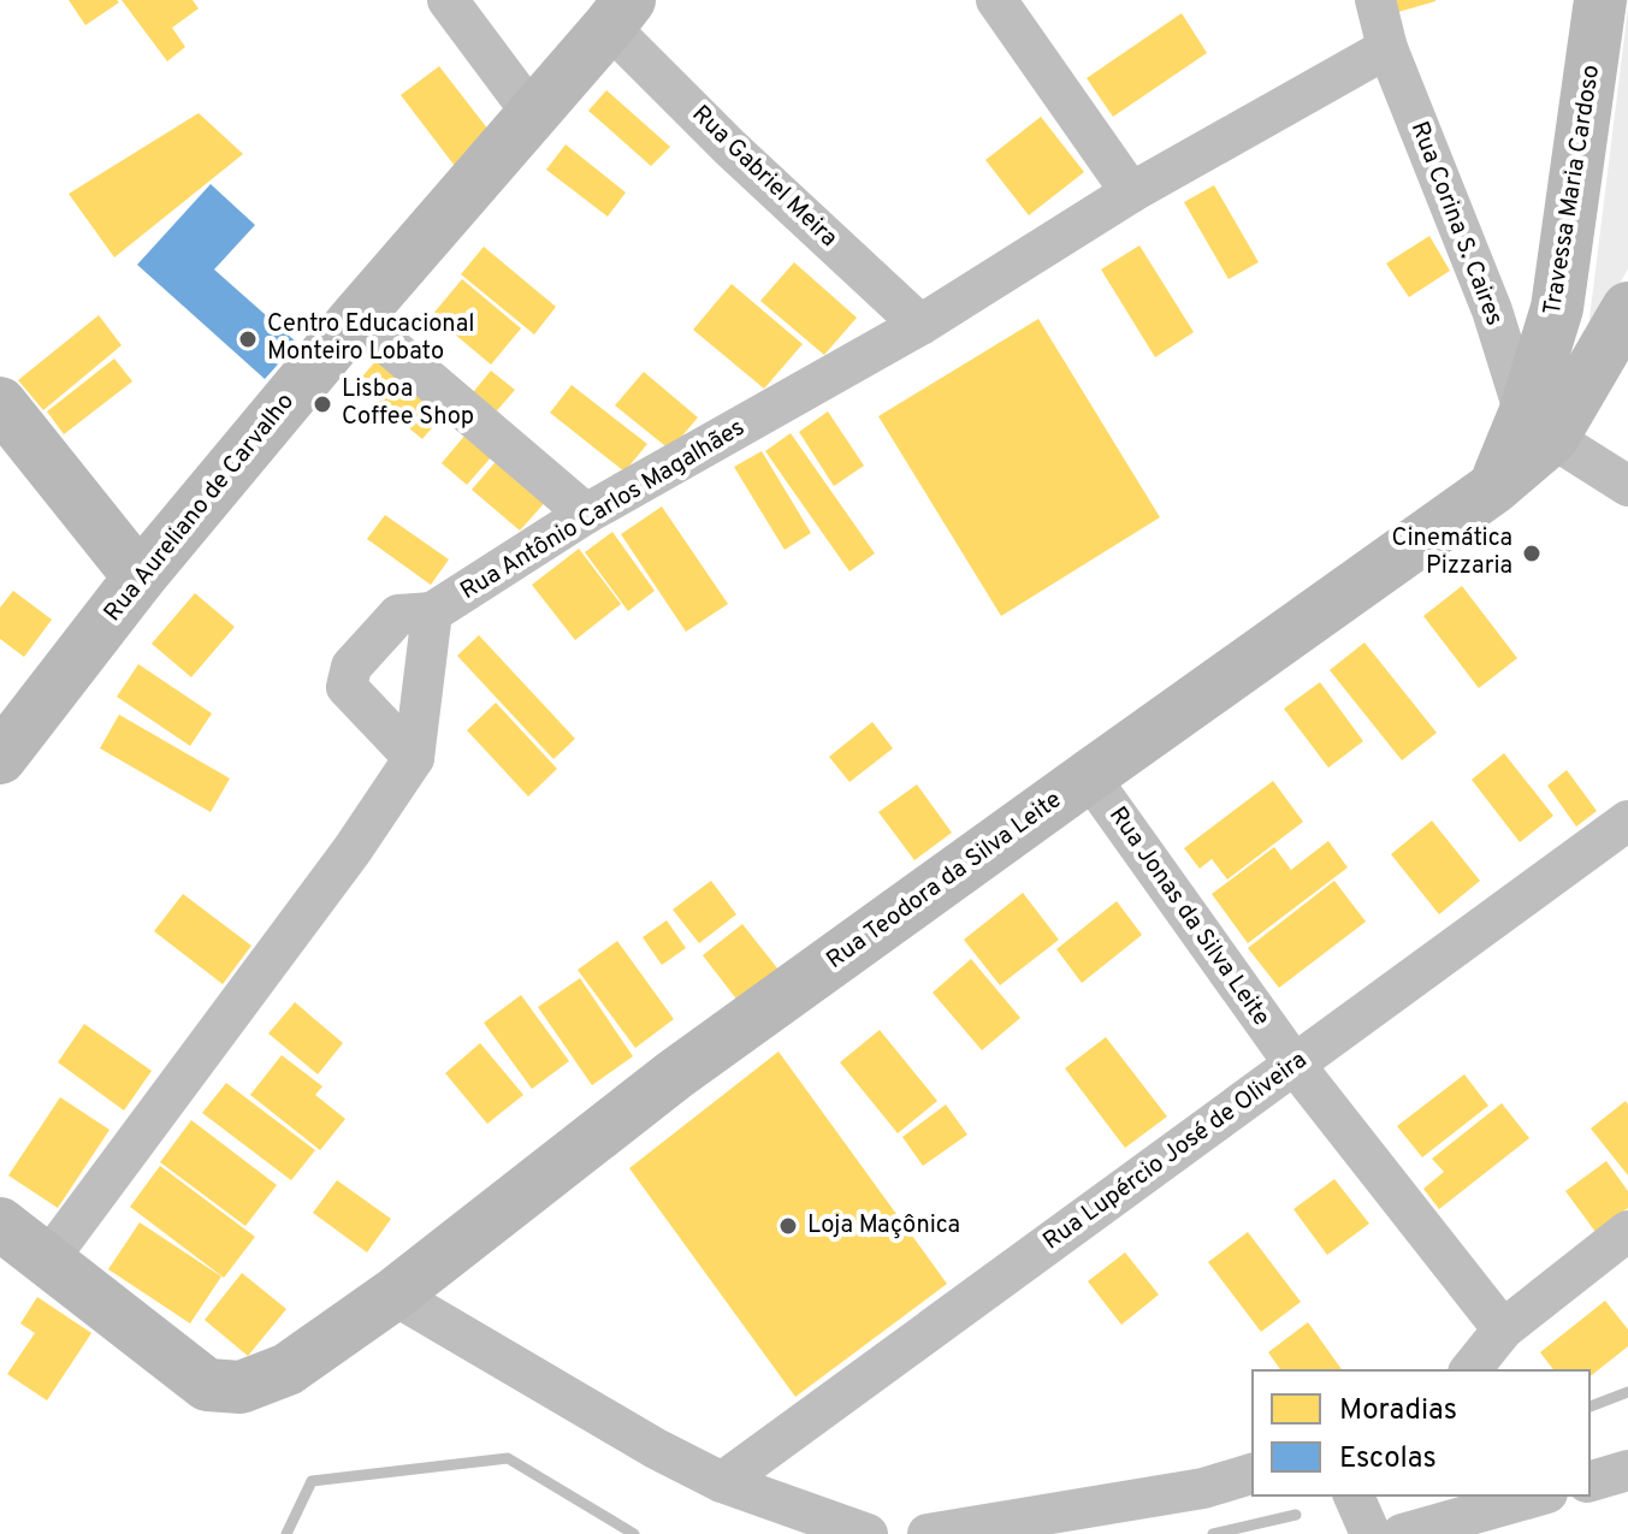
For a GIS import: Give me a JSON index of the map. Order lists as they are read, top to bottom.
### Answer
{
  "streets": {
    "street": [
      "Rua Gabriel Meira",
      "Travessa Maria Cardoso",
      "Rua Corina S. Caires",
      "Rua Aureliano de Carvalho",
      "Rua Antônio Carlos Magalhães",
      "Rua Teodora da Silva Leite",
      "Rua Jonas da Silva Leite",
      "Rua Lupércio José de Oliveira"
    ]
  },
  "crossings": [
    ["Rua Gabriel Meira", "Rua Aureliano de Carvalho"],
    ["Rua Gabriel Meira", "Rua Antônio Carlos Magalhães"],
    ["Travessa Maria Cardoso", "Rua Corina S. Caires"],
    ["Travessa Maria Cardoso", "Rua Teodora da Silva Leite"],
    ["Rua Corina S. Caires", "Rua Antônio Carlos Magalhães"],
    ["Rua Corina S. Caires", "Rua Teodora da Silva Leite"],
    ["Rua Antônio Carlos Magalhães", "Rua Teodora da Silva Leite"],
    ["Rua Teodora da Silva Leite", "Rua Jonas da Silva Leite"],
    ["Rua Jonas da Silva Leite", "Rua Lupércio José de Oliveira"]
  ],
  "places": [
    "Centro Educacional Monteiro Lobato",
    "Lisboa Coffee Shop",
    "Cinemática Pizzaria",
    "Loja Maçônica"
  ],
  "legend": ["Moradias", "Escolas"]
}
